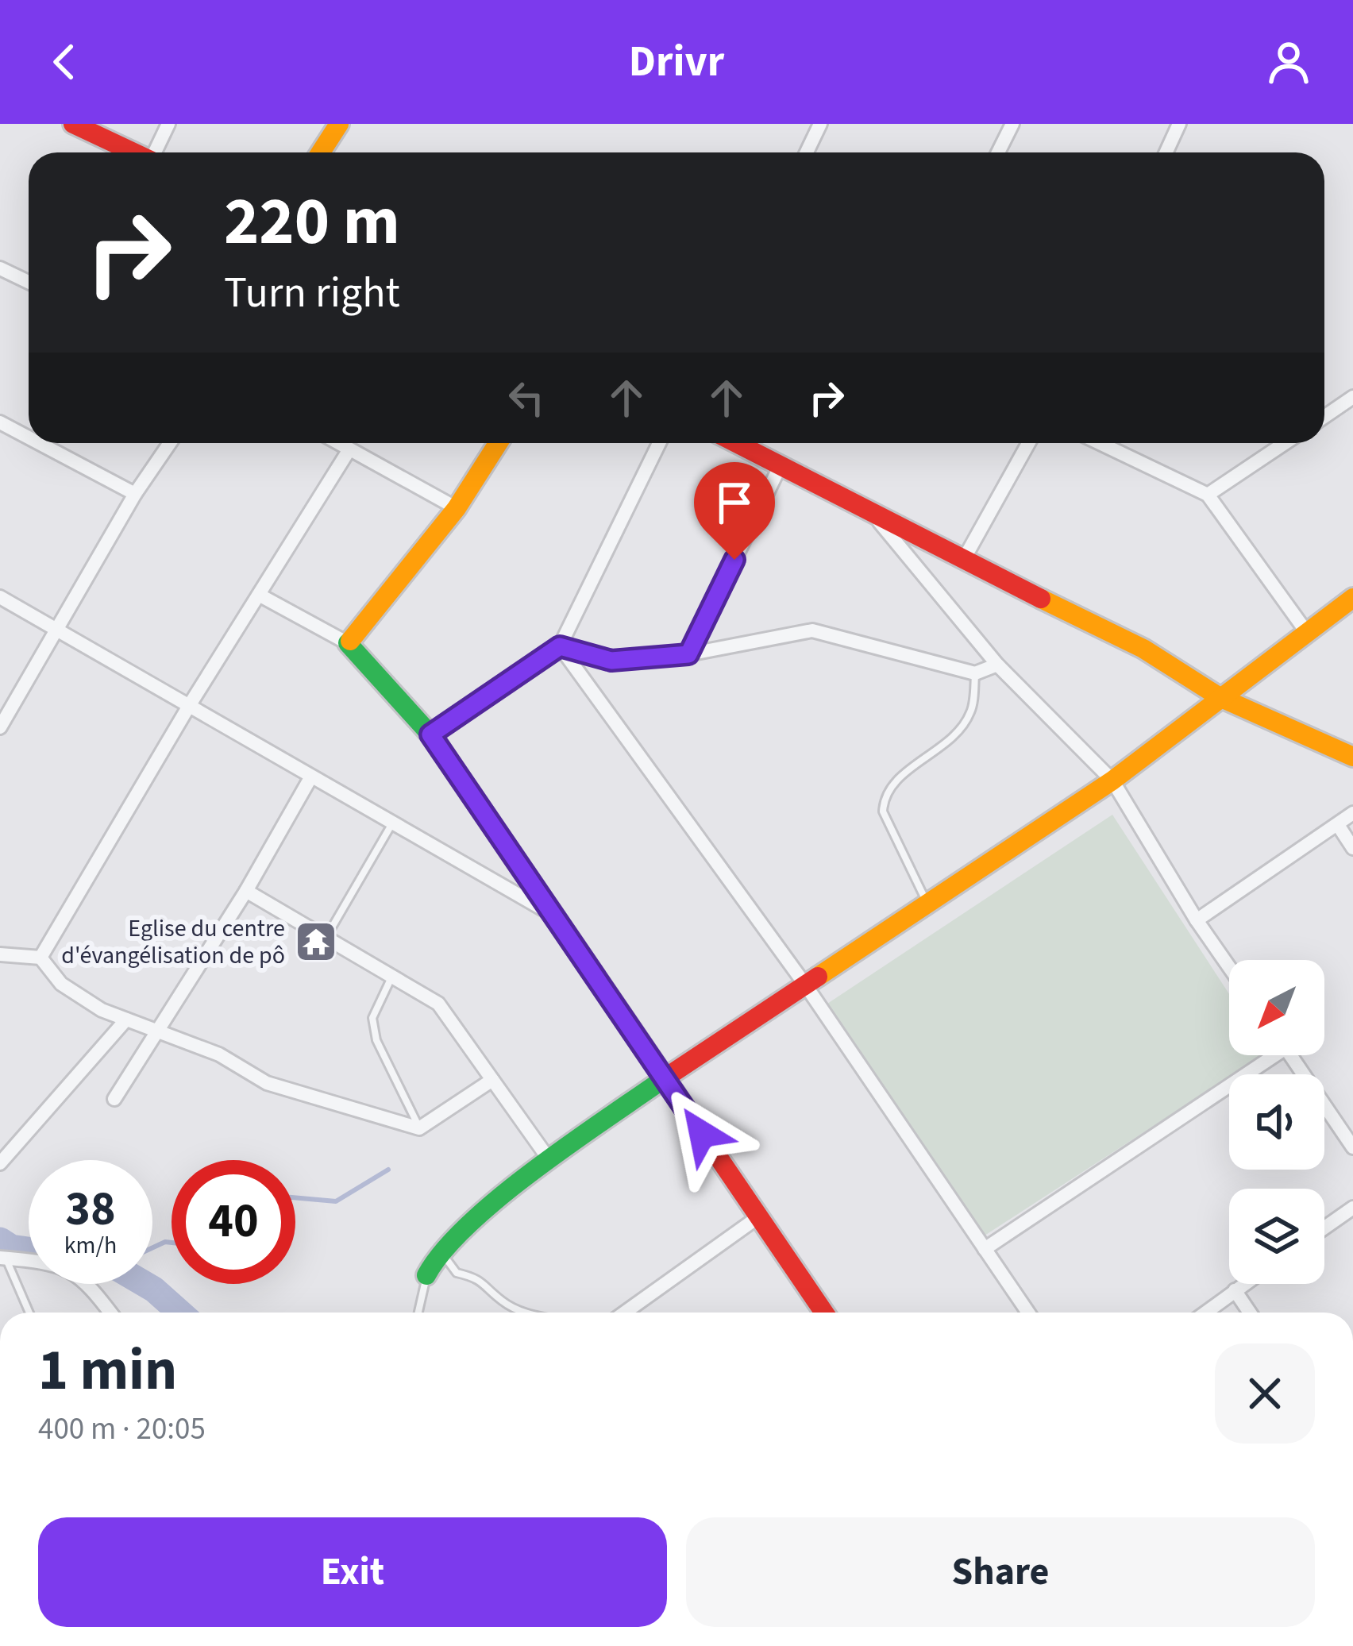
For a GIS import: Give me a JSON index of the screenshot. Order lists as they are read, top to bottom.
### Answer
{
  "places": {
    "temple": ["Eglise du centre d'évangélisation de pô"]
  },
  "north": "bottom left",
  "page": {
    "header": "Drivr",
    "turn": ["220 m", "Turn right"],
    "speed": "38 km/h",
    "limit": "40",
    "heading": ["1 min", "400 m · 20:05"],
    "buttons": ["Exit", "Share"]
  }
}
